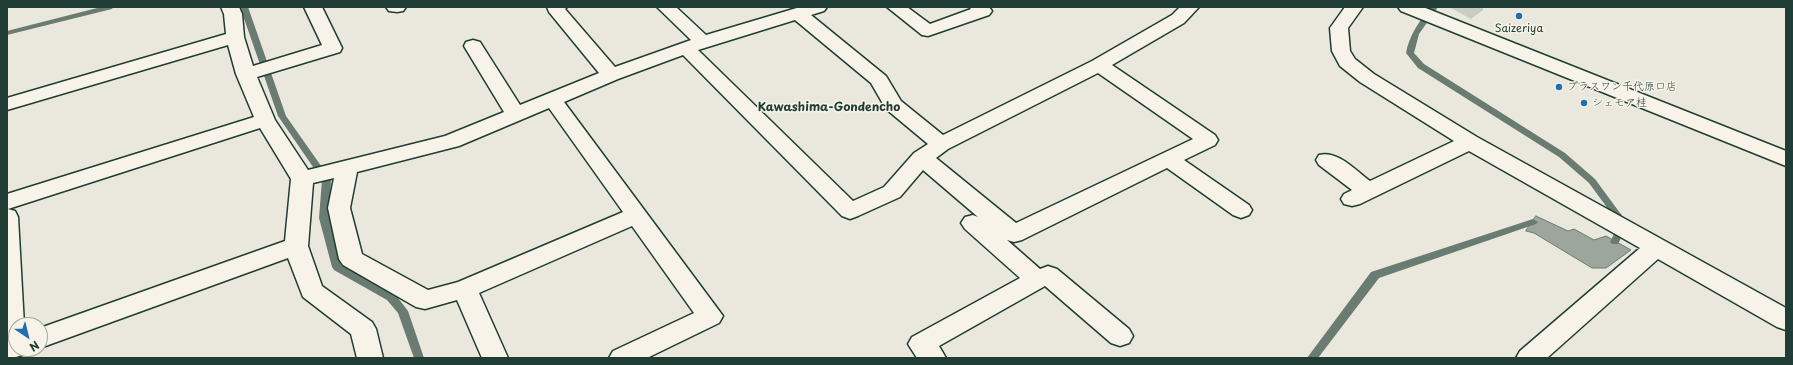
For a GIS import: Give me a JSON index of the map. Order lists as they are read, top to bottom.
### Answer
{
  "districts": ["Kawashima-Gondencho"],
  "places": ["Saizeriya", "プラスワン千代原口店", "シェモア桂"],
  "north": "bottom right"
}
